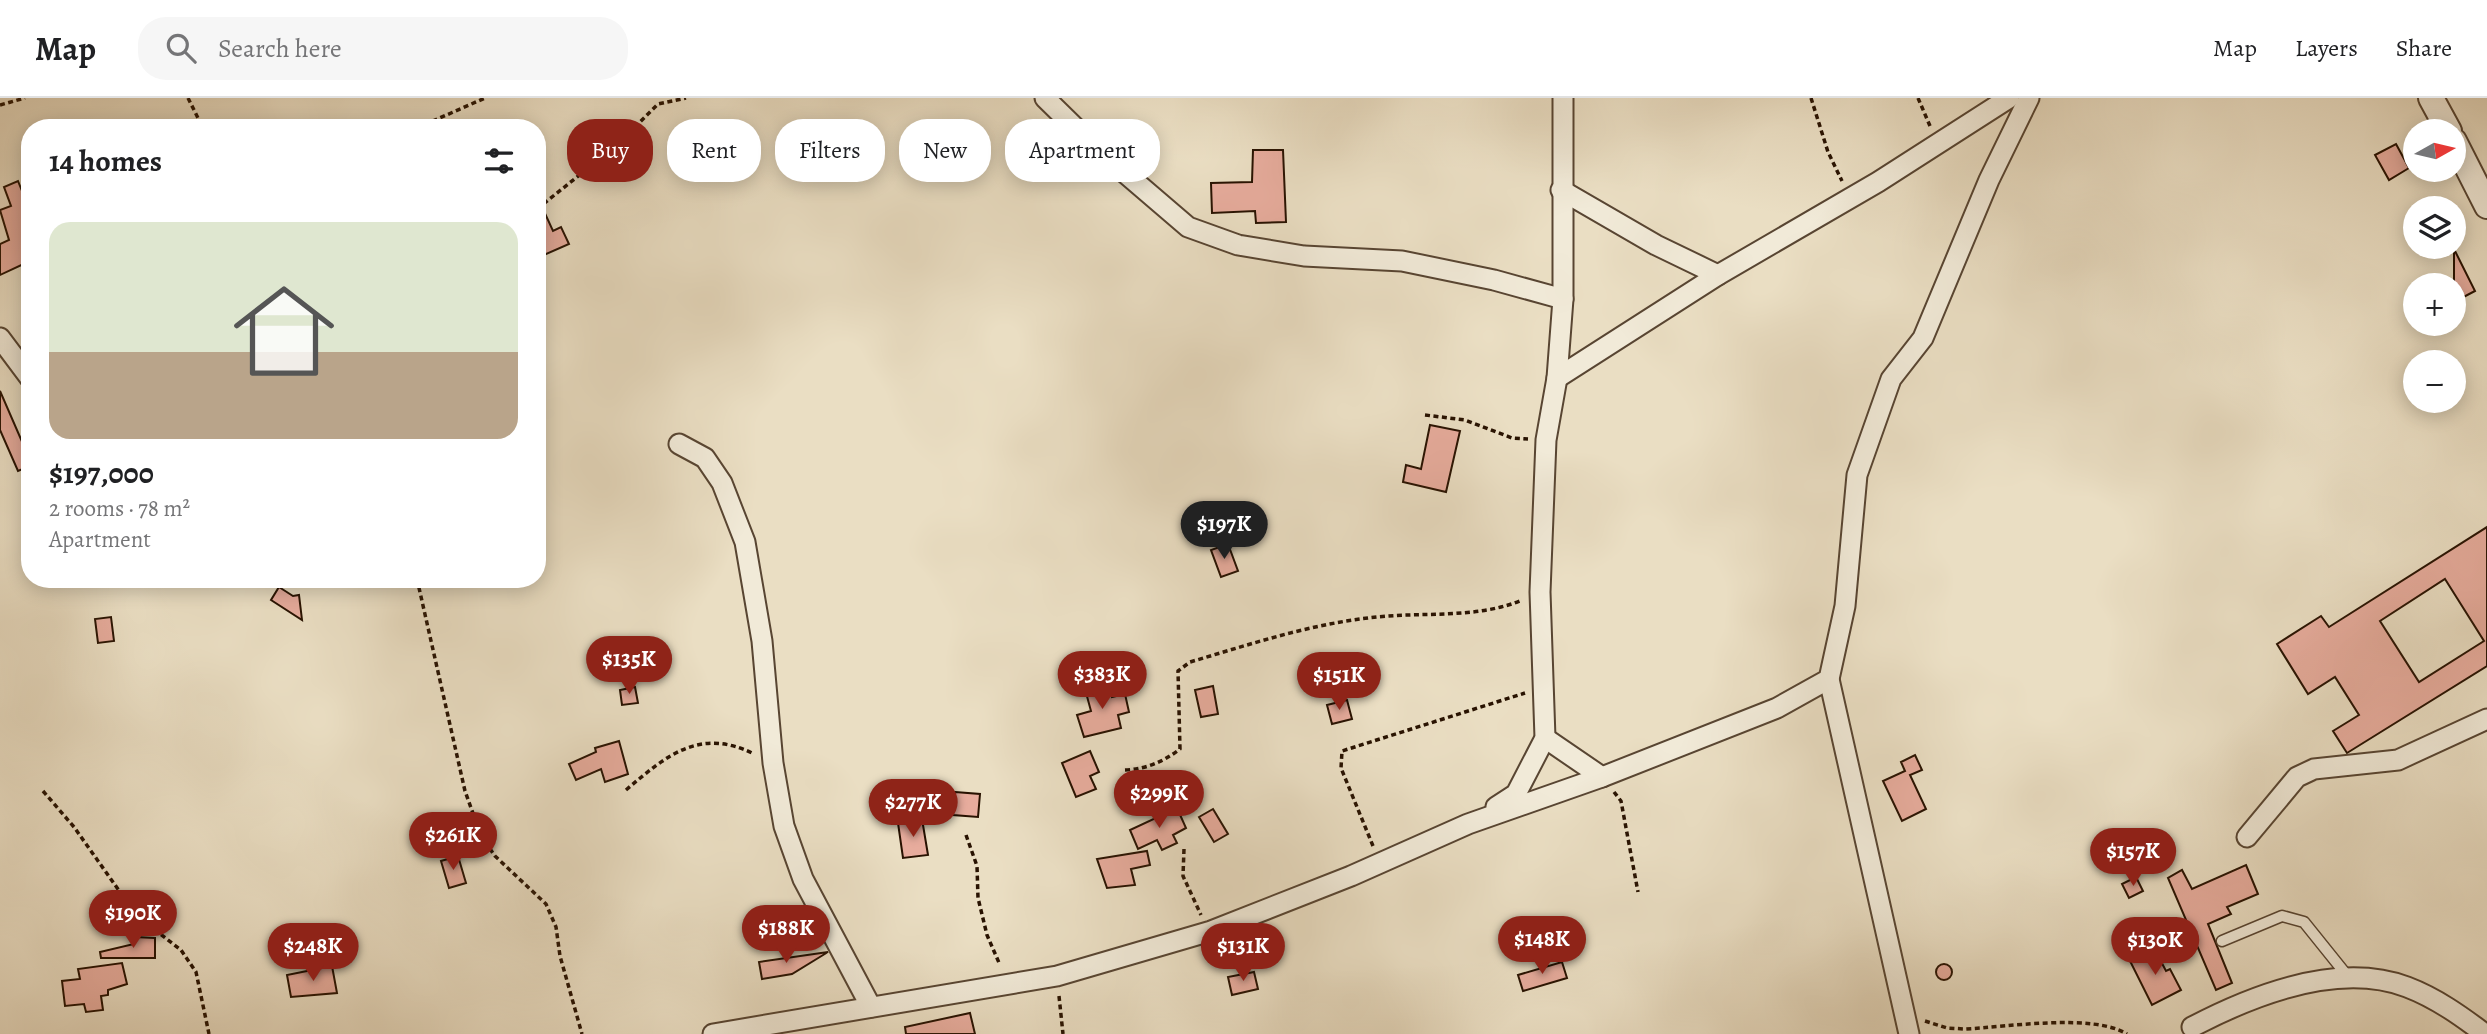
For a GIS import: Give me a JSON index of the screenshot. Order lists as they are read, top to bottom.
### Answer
{
  "north": "right",
  "page": {
    "header": "Map",
    "search": "Search here",
    "nav": ["Map", "Layers", "Share"],
    "map_buttons": ["+", "−"],
    "chip": [
      "Buy",
      "Rent",
      "Filters",
      "New",
      "Apartment"
    ],
    "heading": "14 homes",
    "list": [
      {
        "name": "$197,000",
        "note": "2 rooms · 78 m² · Apartment"
      }
    ],
    "price": [
      "$197K",
      "$135K",
      "$383K",
      "$151K",
      "$299K",
      "$277K",
      "$261K",
      "$157K",
      "$190K",
      "$188K",
      "$148K",
      "$130K",
      "$248K",
      "$131K"
    ]
  }
}
